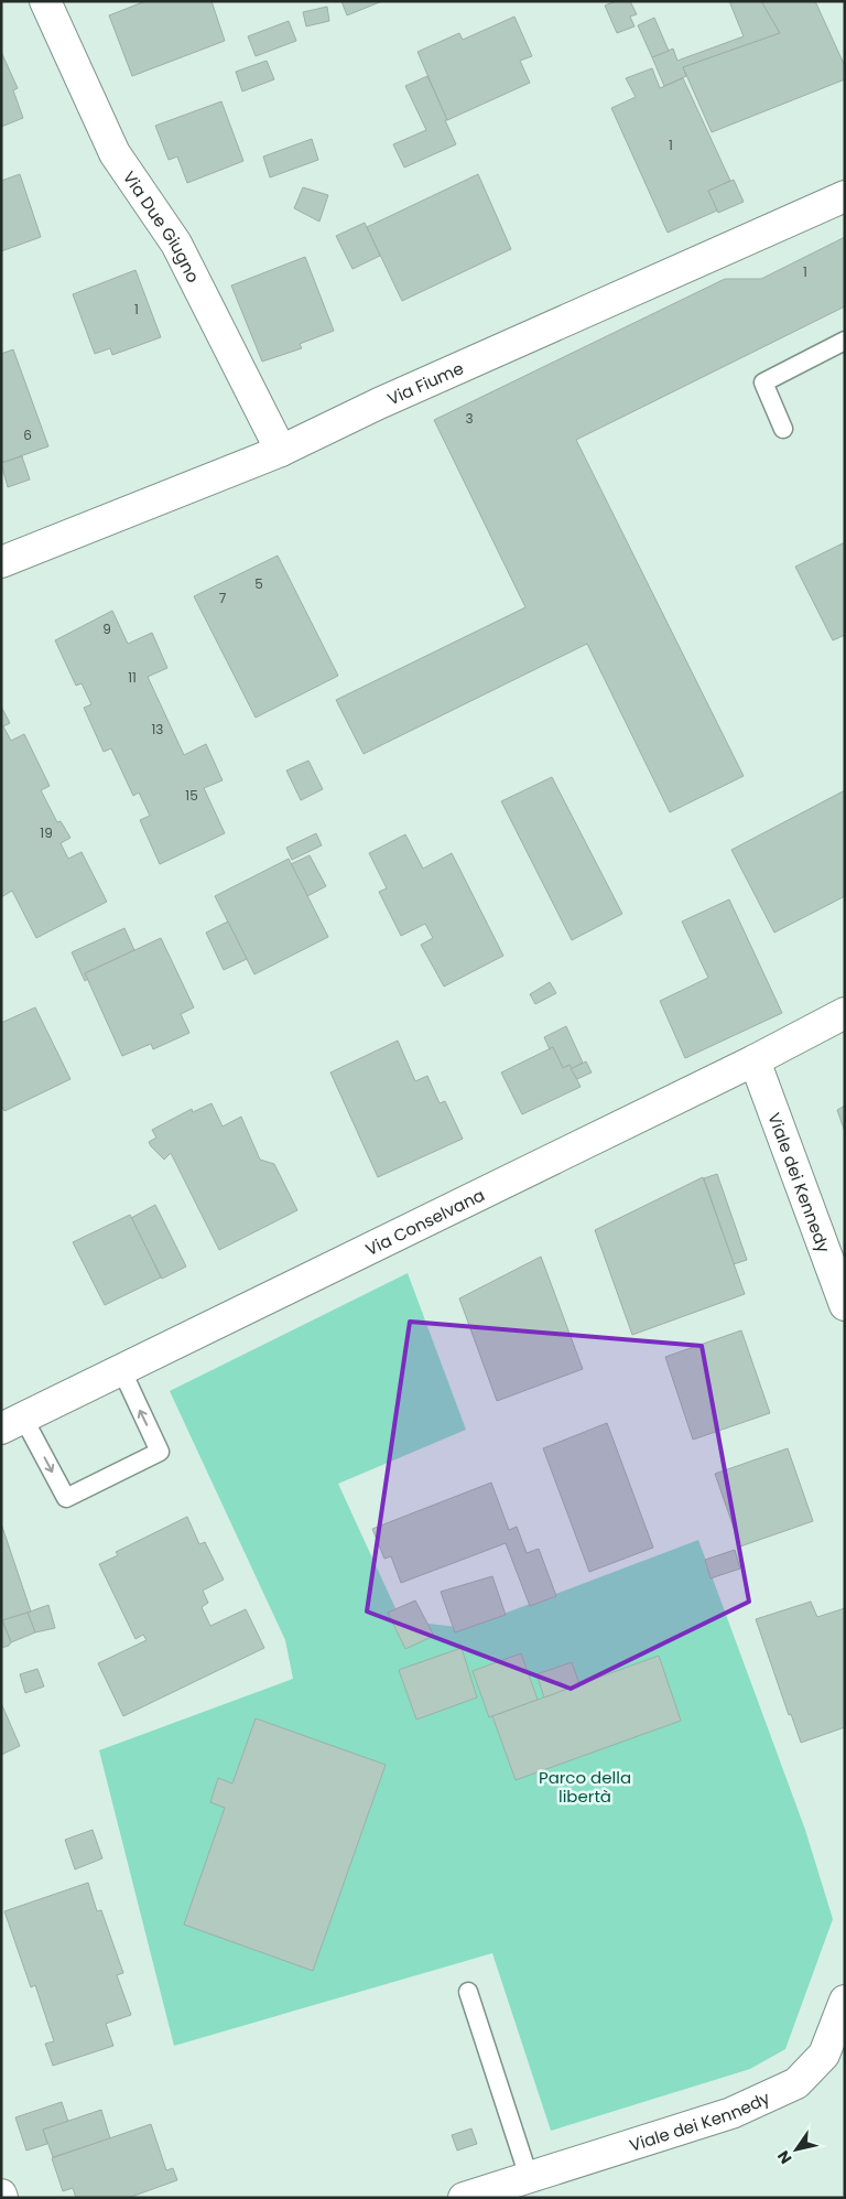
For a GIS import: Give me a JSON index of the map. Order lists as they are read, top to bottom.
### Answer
{
  "streets": {
    "street": [
      "Via Due Giugno",
      "Via Fiume",
      "Viale dei Kennedy",
      "Via Conselvana"
    ]
  },
  "crossings": [
    ["Via Due Giugno", "Via Fiume"],
    ["Viale dei Kennedy", "Via Conselvana"]
  ],
  "parks": ["Parco della libertà"],
  "house_numbers": [
    "1",
    "1",
    "1",
    "3",
    "6",
    "5",
    "7",
    "9",
    "11",
    "13",
    "15",
    "19"
  ],
  "north": "bottom left"
}
